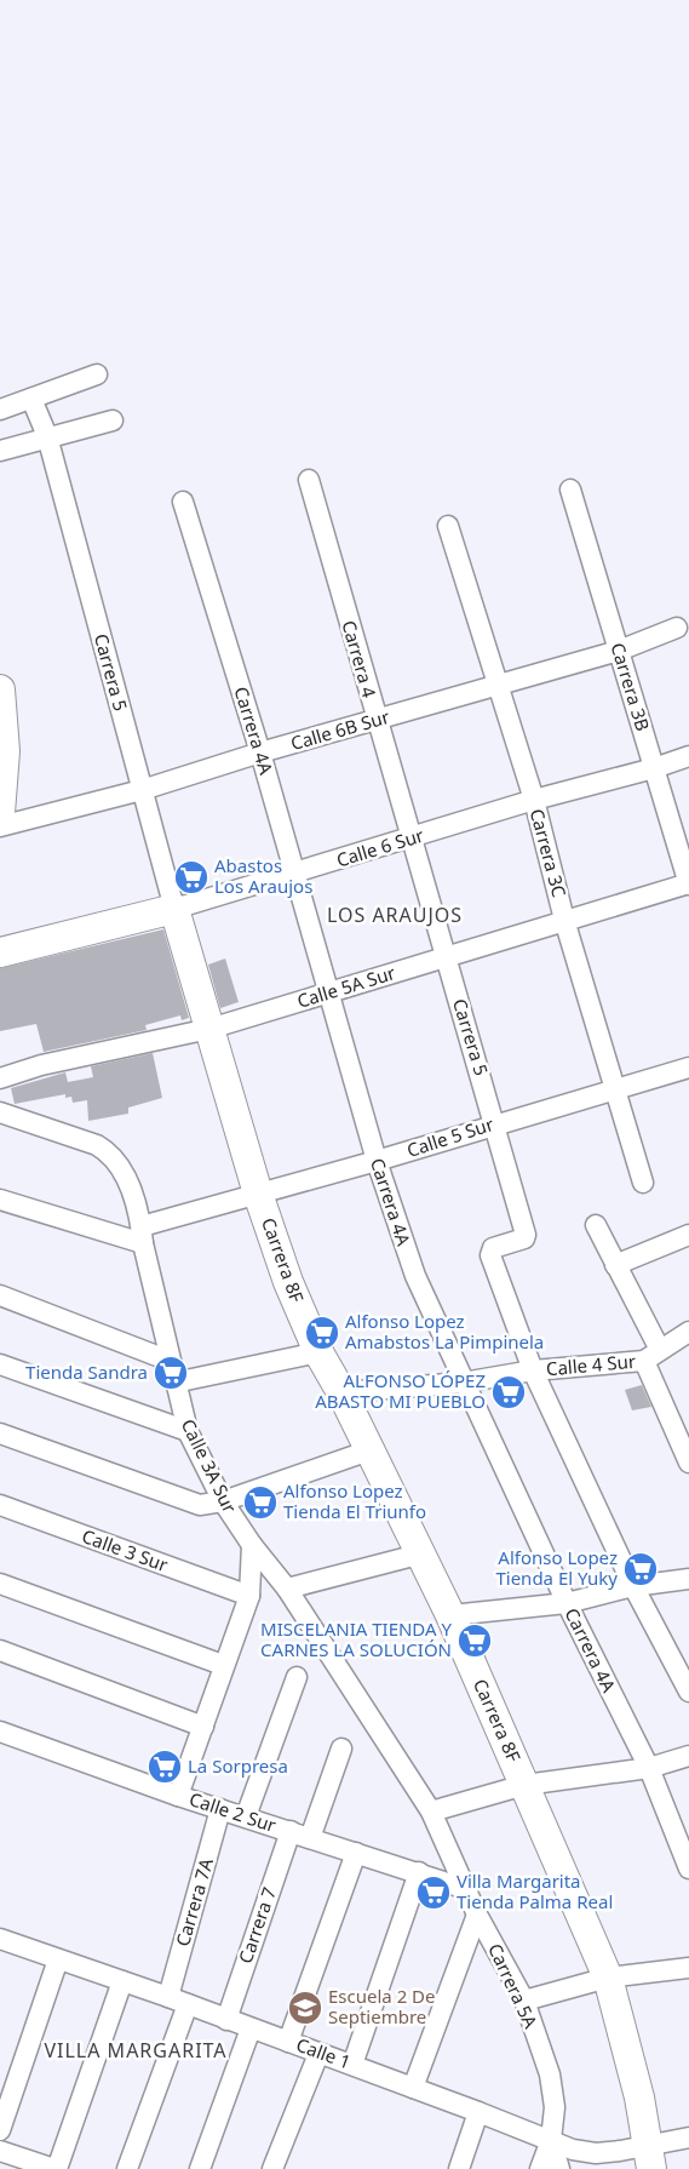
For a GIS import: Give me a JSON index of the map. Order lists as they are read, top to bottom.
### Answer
{
  "streets": {
    "street": [
      "Carrera 4",
      "Carrera 5",
      "Carrera 3B",
      "Carrera 4A",
      "Calle 6B Sur",
      "Calle 6 Sur",
      "Carrera 3C",
      "Calle 5A Sur",
      "Calle 5 Sur",
      "Carrera 8F",
      "Calle 4 Sur",
      "Calle 3A Sur",
      "Calle 3 Sur",
      "Calle 2 Sur",
      "Carrera 7A",
      "Carrera 7",
      "Carrera 5A",
      "Calle 1"
    ]
  },
  "crossings": [
    ["Carrera 4", "Carrera 5"],
    ["Carrera 4", "Calle 6B Sur"],
    ["Carrera 4", "Calle 6 Sur"],
    ["Carrera 5", "Calle 6B Sur"],
    ["Carrera 5", "Calle 6 Sur"],
    ["Carrera 5", "Calle 5A Sur"],
    ["Carrera 5", "Calle 5 Sur"],
    ["Carrera 5", "Carrera 8F"],
    ["Carrera 5", "Calle 4 Sur"],
    ["Carrera 3B", "Calle 6B Sur"],
    ["Carrera 3B", "Calle 6 Sur"],
    ["Carrera 3B", "Calle 5A Sur"],
    ["Carrera 4A", "Calle 6B Sur"],
    ["Carrera 4A", "Calle 6 Sur"],
    ["Carrera 4A", "Calle 5A Sur"],
    ["Carrera 4A", "Calle 5 Sur"],
    ["Carrera 4A", "Calle 4 Sur"],
    ["Calle 6B Sur", "Carrera 3C"],
    ["Calle 6 Sur", "Carrera 3C"],
    ["Calle 6 Sur", "Carrera 8F"],
    ["Carrera 3C", "Calle 5A Sur"],
    ["Carrera 3C", "Calle 5 Sur"],
    ["Calle 5A Sur", "Carrera 8F"],
    ["Calle 5 Sur", "Carrera 8F"],
    ["Calle 5 Sur", "Calle 3A Sur"],
    ["Carrera 8F", "Calle 4 Sur"],
    ["Carrera 8F", "Calle 1"],
    ["Calle 3A Sur", "Carrera 5A"],
    ["Calle 2 Sur", "Carrera 7A"],
    ["Calle 2 Sur", "Carrera 7"],
    ["Calle 2 Sur", "Carrera 5A"],
    ["Carrera 7A", "Calle 1"],
    ["Carrera 7", "Calle 1"],
    ["Carrera 5A", "Calle 1"]
  ],
  "districts": ["LOS ARAUJOS", "VILLA MARGARITA"],
  "places": {
    "supermarket": [
      "Abastos Los Araujos",
      "Alfonso Lopez Amabstos La Pimpinela",
      "Tienda Sandra",
      "ALFONSO LÓPEZ ABASTO MI PUEBLO",
      "Alfonso Lopez Tienda El Triunfo",
      "Alfonso Lopez Tienda El Yuky",
      "MISCELANIA TIENDA Y CARNES LA SOLUCIÓN",
      "La Sorpresa",
      "Villa Margarita Tienda Palma Real"
    ],
    "school or university": ["Escuela 2 De Septiembre"]
  }
}
